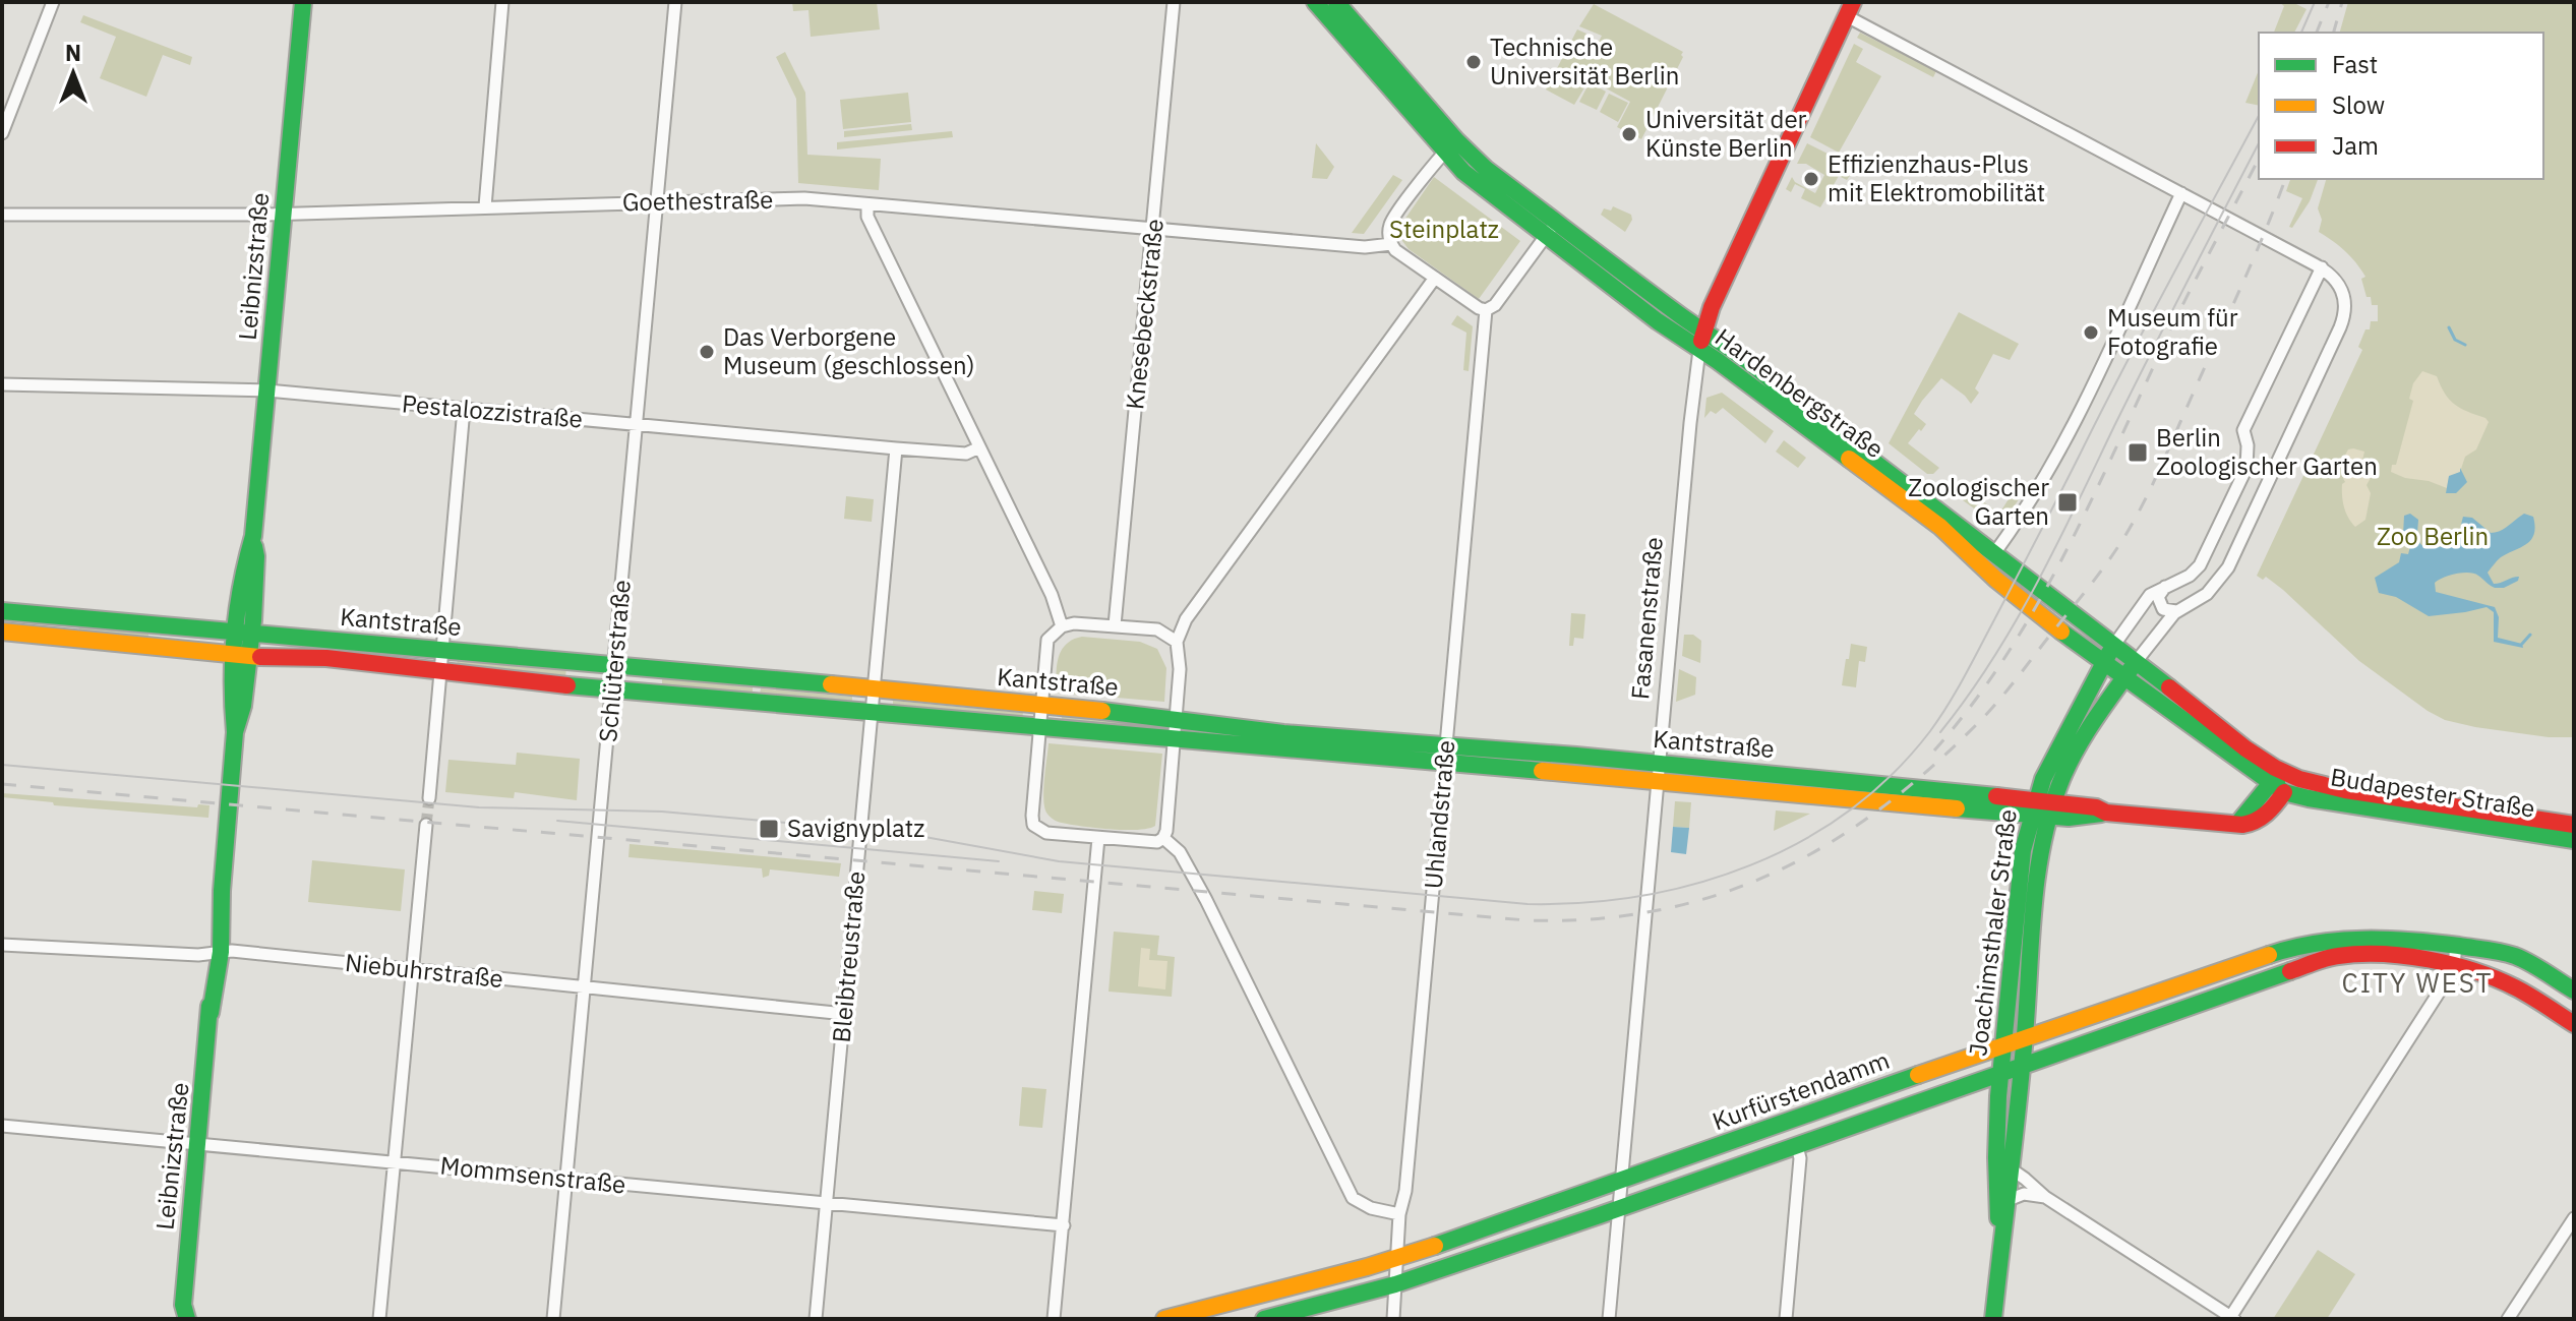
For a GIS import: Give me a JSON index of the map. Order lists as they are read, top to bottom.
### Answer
{
  "streets": {
    "main road": [
      "Leibnizstraße",
      "Hardenbergstraße",
      "Fasanenstraße",
      "Kantstraße",
      "Budapester Straße",
      "Joachimsthaler Straße",
      "Kurfürstendamm"
    ],
    "street": [
      "Goethestraße",
      "Knesebeckstraße",
      "Pestalozzistraße",
      "Schlüterstraße",
      "Uhlandstraße",
      "Bleibtreustraße",
      "Niebuhrstraße",
      "Mommsenstraße"
    ]
  },
  "crossings": [
    ["Goethestraße", "Leibnizstraße"],
    ["Goethestraße", "Knesebeckstraße"],
    ["Goethestraße", "Schlüterstraße"],
    ["Leibnizstraße", "Pestalozzistraße"],
    ["Leibnizstraße", "Kantstraße"],
    ["Leibnizstraße", "Niebuhrstraße"],
    ["Leibnizstraße", "Mommsenstraße"],
    ["Hardenbergstraße", "Fasanenstraße"],
    ["Hardenbergstraße", "Kantstraße"],
    ["Hardenbergstraße", "Budapester Straße"],
    ["Hardenbergstraße", "Joachimsthaler Straße"],
    ["Pestalozzistraße", "Schlüterstraße"],
    ["Pestalozzistraße", "Bleibtreustraße"],
    ["Fasanenstraße", "Kantstraße"],
    ["Fasanenstraße", "Kurfürstendamm"],
    ["Kantstraße", "Schlüterstraße"],
    ["Kantstraße", "Budapester Straße"],
    ["Kantstraße", "Uhlandstraße"],
    ["Kantstraße", "Joachimsthaler Straße"],
    ["Kantstraße", "Bleibtreustraße"],
    ["Schlüterstraße", "Niebuhrstraße"],
    ["Schlüterstraße", "Mommsenstraße"],
    ["Uhlandstraße", "Kurfürstendamm"],
    ["Joachimsthaler Straße", "Kurfürstendamm"],
    ["Bleibtreustraße", "Niebuhrstraße"],
    ["Bleibtreustraße", "Mommsenstraße"]
  ],
  "districts": ["CITY WEST"],
  "parks": ["Steinplatz", "Zoo Berlin"],
  "places": {
    "other": [
      "Technische Universität Berlin",
      "Universität der Künste Berlin",
      "Effizienzhaus-Plus mit Elektromobilität",
      "Museum für Fotografie",
      "Das Verborgene Museum (geschlossen)"
    ],
    "transit": ["Berlin Zoologischer Garten", "Zoologischer Garten", "Savignyplatz"]
  },
  "legend": ["Fast", "Slow", "Jam"],
  "north": "top"
}
